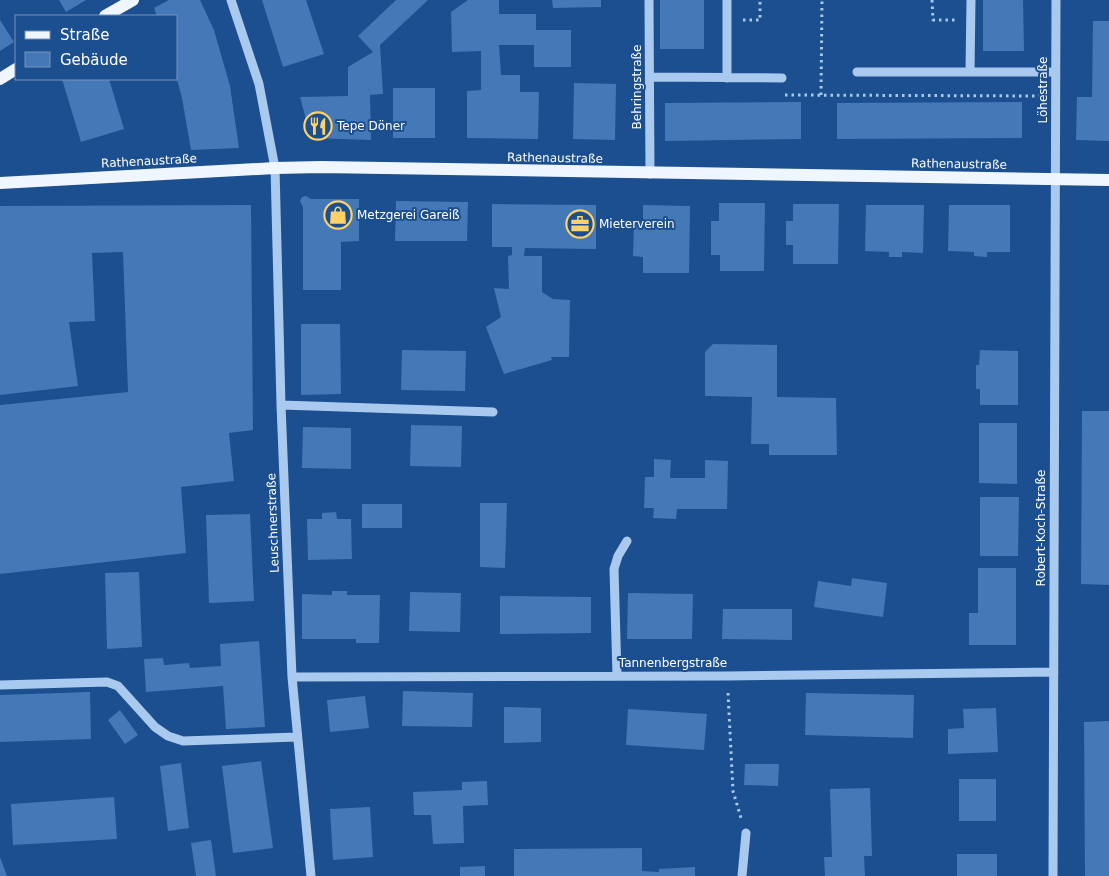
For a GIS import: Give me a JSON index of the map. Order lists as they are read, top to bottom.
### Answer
{
  "streets": {
    "main road": ["Rathenaustraße"],
    "street": [
      "Behringstraße",
      "Löhestraße",
      "Leuschnerstraße",
      "Robert-Koch-Straße",
      "Tannenbergstraße"
    ]
  },
  "crossings": [
    ["Behringstraße", "Rathenaustraße"],
    ["Löhestraße", "Rathenaustraße"],
    ["Löhestraße", "Robert-Koch-Straße"],
    ["Rathenaustraße", "Leuschnerstraße"],
    ["Rathenaustraße", "Robert-Koch-Straße"],
    ["Leuschnerstraße", "Tannenbergstraße"],
    ["Robert-Koch-Straße", "Tannenbergstraße"]
  ],
  "places": {
    "restaurant": ["Tepe Döner"],
    "shop": ["Metzgerei Gareiß"],
    "office": ["Mieterverein"]
  },
  "legend": ["Straße", "Gebäude"]
}
